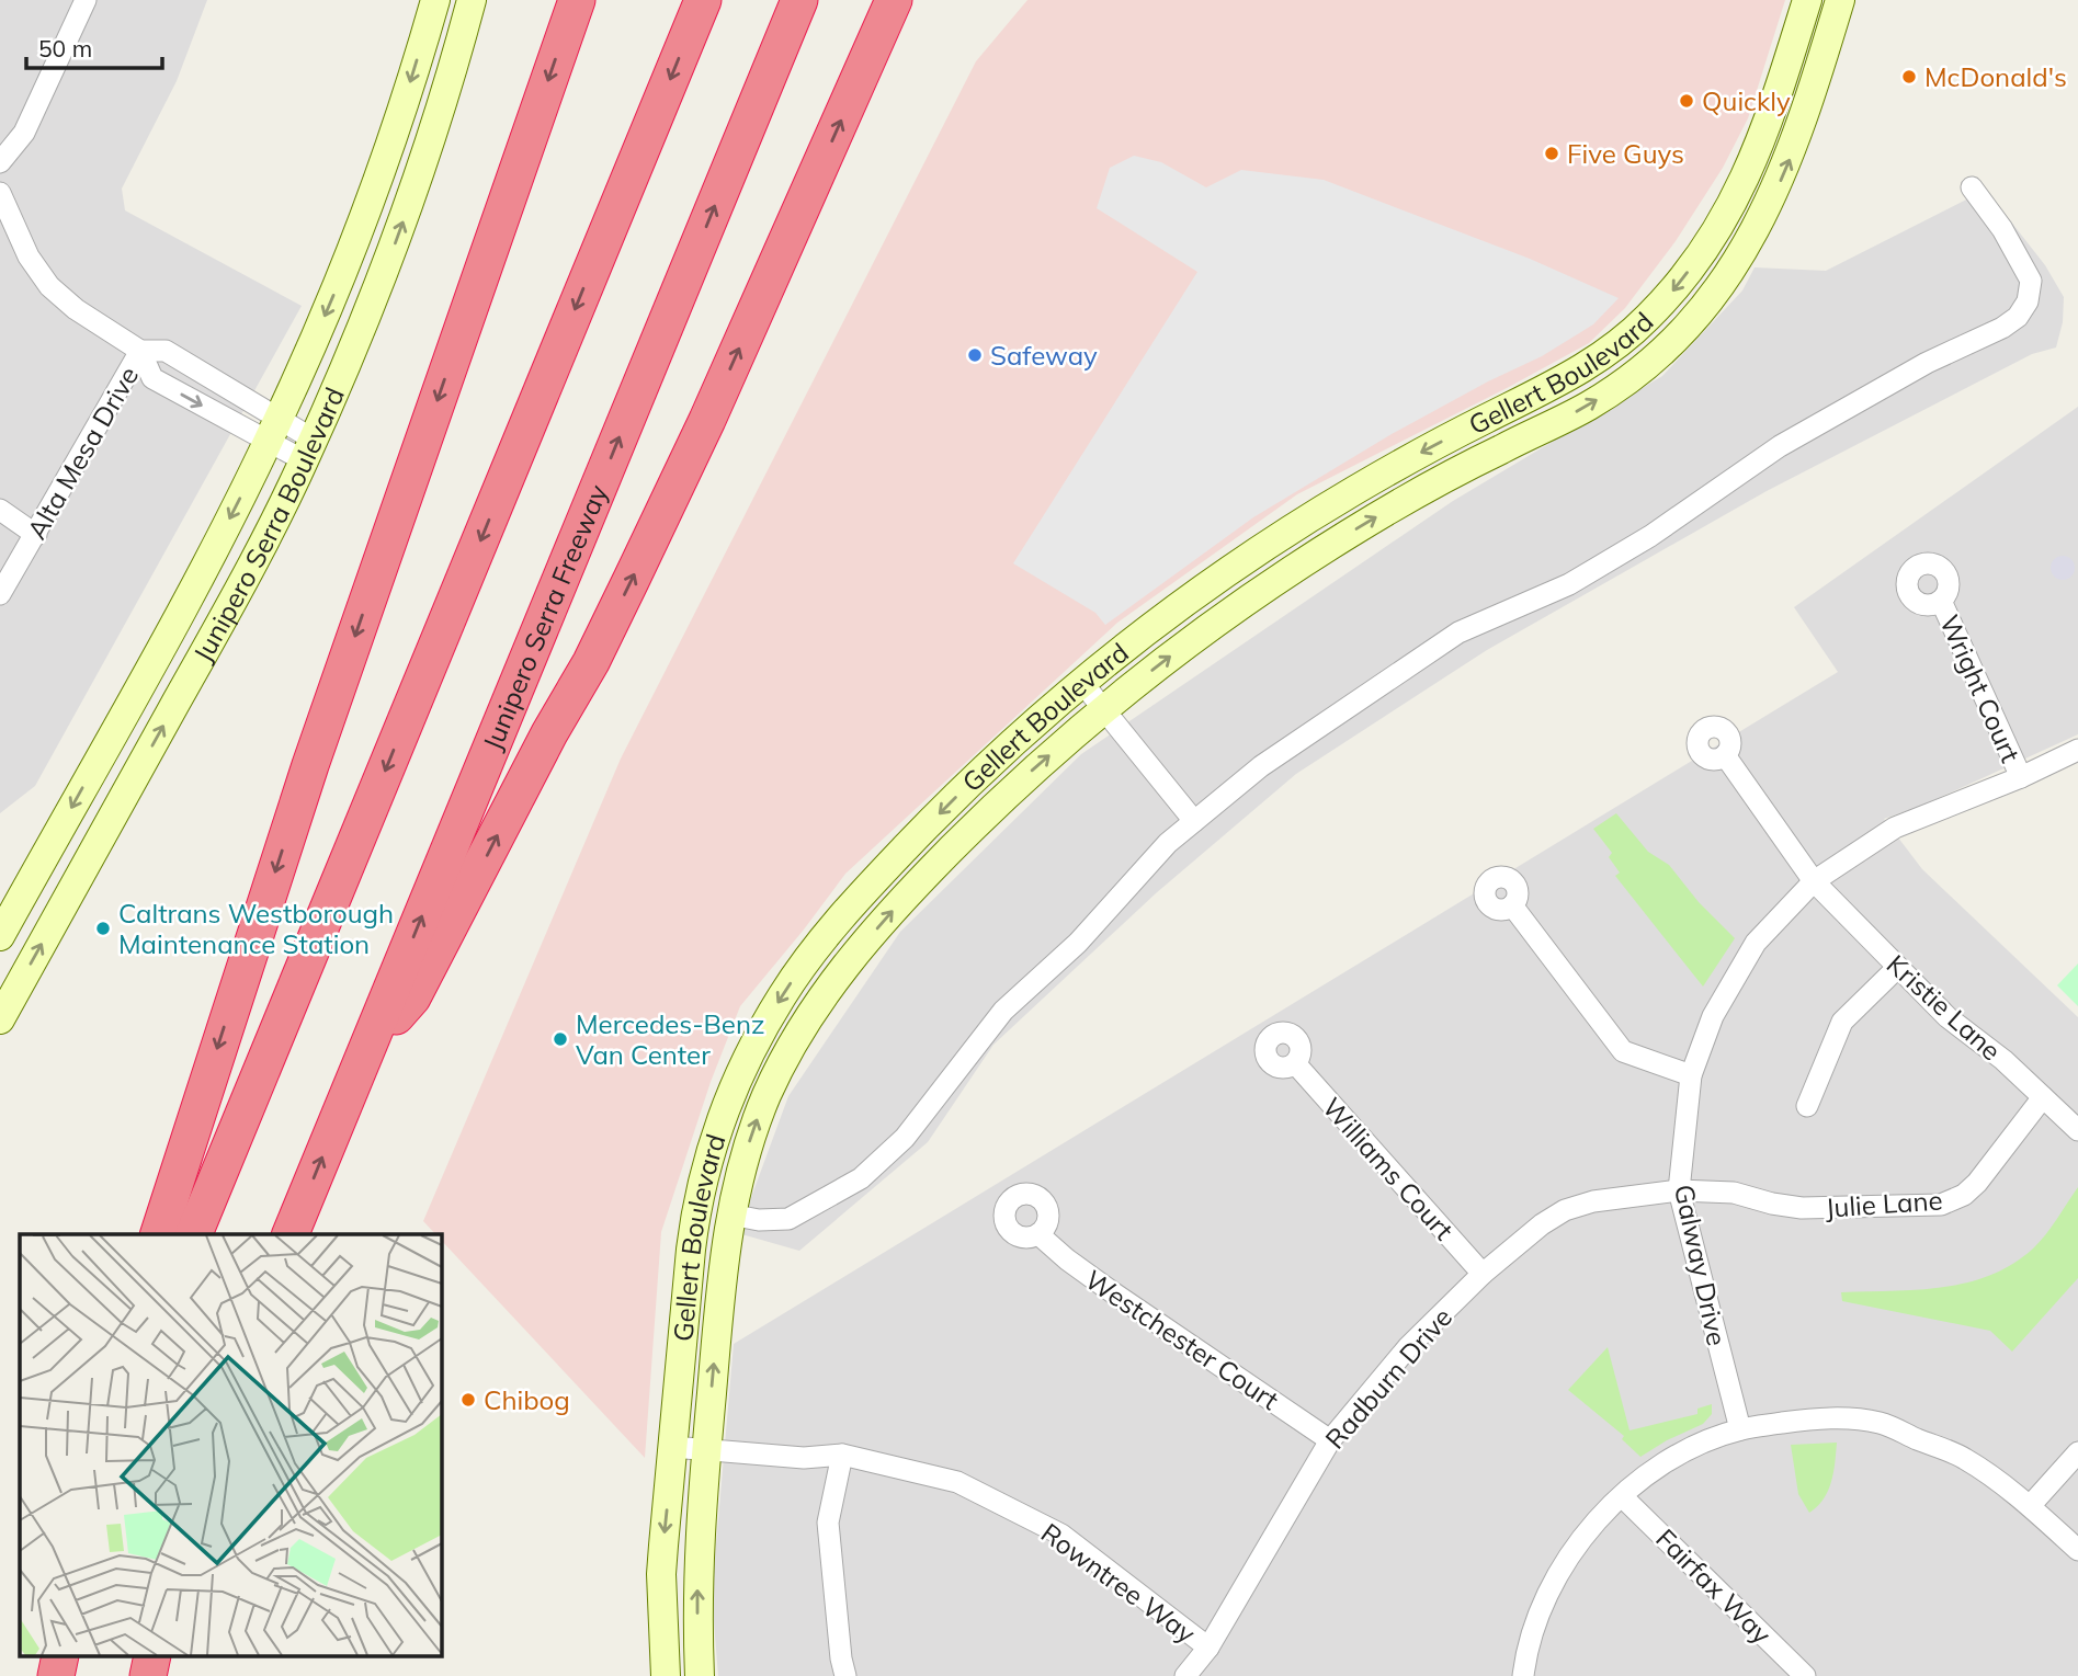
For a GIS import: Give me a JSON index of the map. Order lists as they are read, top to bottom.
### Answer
{
  "streets": {
    "highway": ["Junipero Serra Freeway"],
    "main road": ["Gellert Boulevard", "Junipero Serra Boulevard"],
    "street": [
      "Alta Mesa Drive",
      "Wright Court",
      "Kristie Lane",
      "Williams Court",
      "Julie Lane",
      "Galway Drive",
      "Westchester Court",
      "Radburn Drive",
      "Rowntree Way",
      "Fairfax Way"
    ]
  },
  "crossings": [
    ["Gellert Boulevard", "Rowntree Way"],
    ["Wright Court", "Galway Drive"],
    ["Kristie Lane", "Julie Lane"],
    ["Kristie Lane", "Galway Drive"],
    ["Williams Court", "Radburn Drive"],
    ["Julie Lane", "Galway Drive"],
    ["Julie Lane", "Radburn Drive"],
    ["Galway Drive", "Radburn Drive"],
    ["Westchester Court", "Radburn Drive"],
    ["Radburn Drive", "Rowntree Way"]
  ],
  "places": [
    "McDonald's",
    "Quickly",
    "Five Guys",
    "Safeway",
    "Caltrans Westborough Maintenance Station",
    "Mercedes-Benz Van Center",
    "Chibog"
  ],
  "scale_bar": "50 m"
}
